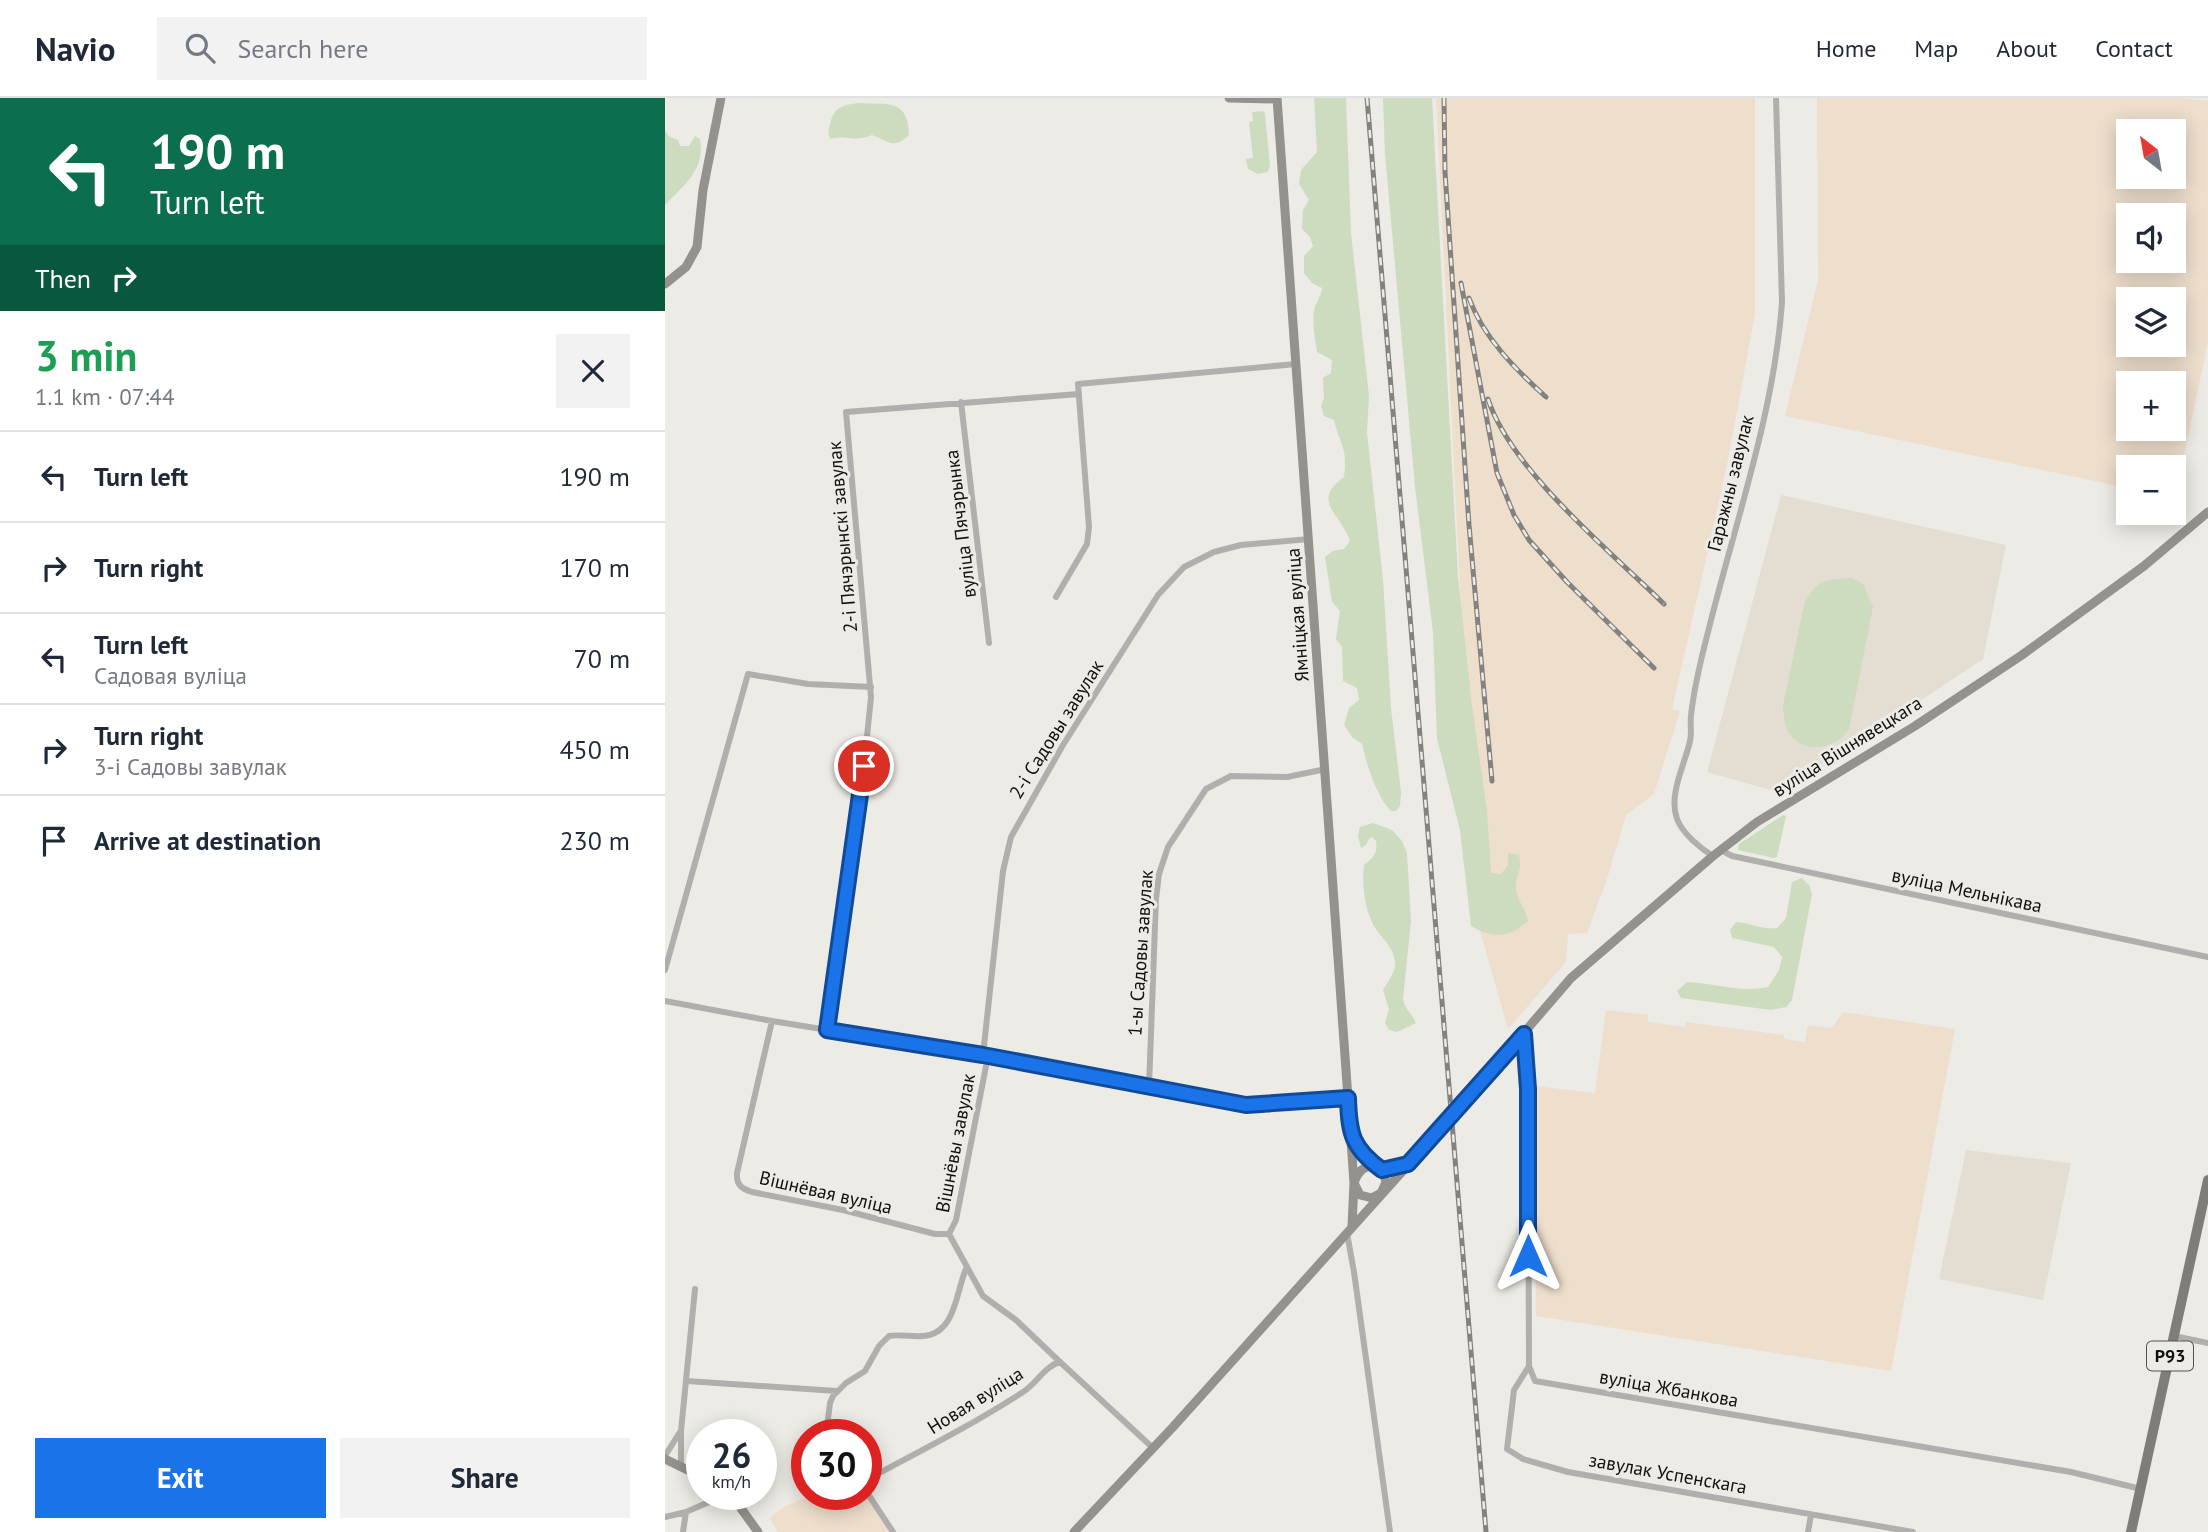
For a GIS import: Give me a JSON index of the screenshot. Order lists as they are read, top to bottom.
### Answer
{
  "streets": {
    "main road": ["Ямніцкая вуліца", "вуліца Вішнявецкага", "Р93"],
    "street": [
      "Гаражны завулак",
      "вуліца Пячэрынка",
      "2-і Пячэрынскі завулак",
      "2-і Садовы завулак",
      "вуліца Мельнікава",
      "1-ы Садовы завулак",
      "Вішнёвы завулак",
      "Вішнёвая вуліца",
      "вуліца Жбанкова",
      "Новая вуліца",
      "завулак Успенскага"
    ]
  },
  "crossings": [
    ["Гаражны завулак", "вуліца Вішнявецкага"],
    ["Гаражны завулак", "вуліца Мельнікава"],
    ["вуліца Пячэрынка", "2-і Пячэрынскі завулак"],
    ["Ямніцкая вуліца", "2-і Садовы завулак"],
    ["Ямніцкая вуліца", "вуліца Вішнявецкага"],
    ["Ямніцкая вуліца", "1-ы Садовы завулак"],
    ["2-і Садовы завулак", "Вішнёвы завулак"],
    ["вуліца Вішнявецкага", "вуліца Мельнікава"],
    ["Вішнёвы завулак", "Вішнёвая вуліца"],
    ["Р93", "вуліца Жбанкова"],
    ["вуліца Жбанкова", "завулак Успенскага"]
  ],
  "north": "top left",
  "page": {
    "header": "Navio",
    "search": "Search here",
    "nav": [
      "Home",
      "Map",
      "About",
      "Contact"
    ],
    "turn": ["190 m", "Turn left"],
    "map_buttons": ["+", "−"],
    "then": "Then",
    "heading": ["3 min", "1.1 km · 07:44"],
    "list": [
      {
        "name": "Turn left",
        "value": "190 m"
      },
      {
        "name": "Turn right",
        "value": "170 m"
      },
      {
        "name": "Turn left",
        "note": "Садовая вуліца",
        "value": "70 m"
      },
      {
        "name": "Turn right",
        "note": "3-і Садовы завулак",
        "value": "450 m"
      },
      {
        "name": "Arrive at destination",
        "value": "230 m"
      }
    ],
    "speed": "26 km/h",
    "limit": "30",
    "buttons": ["Exit", "Share"]
  }
}
